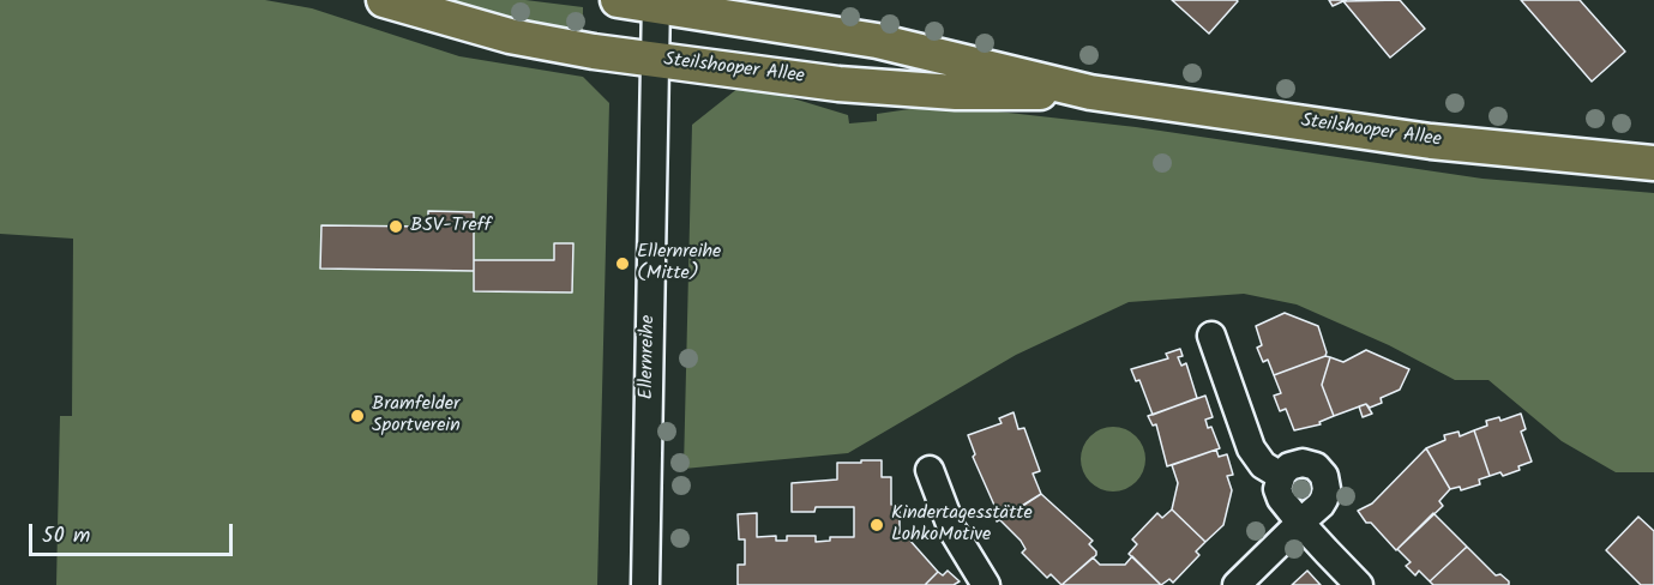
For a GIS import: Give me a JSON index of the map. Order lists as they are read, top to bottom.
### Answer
{
  "streets": {
    "main road": ["Steilshooper Allee"],
    "street": ["Ellernreihe"]
  },
  "crossings": [
    ["Steilshooper Allee", "Ellernreihe"]
  ],
  "places": [
    "BSV-Treff",
    "Ellernreihe (Mitte)",
    "Bramfelder Sportverein",
    "Kindertagesstätte LohkoMotive"
  ],
  "scale_bar": "50 m"
}
